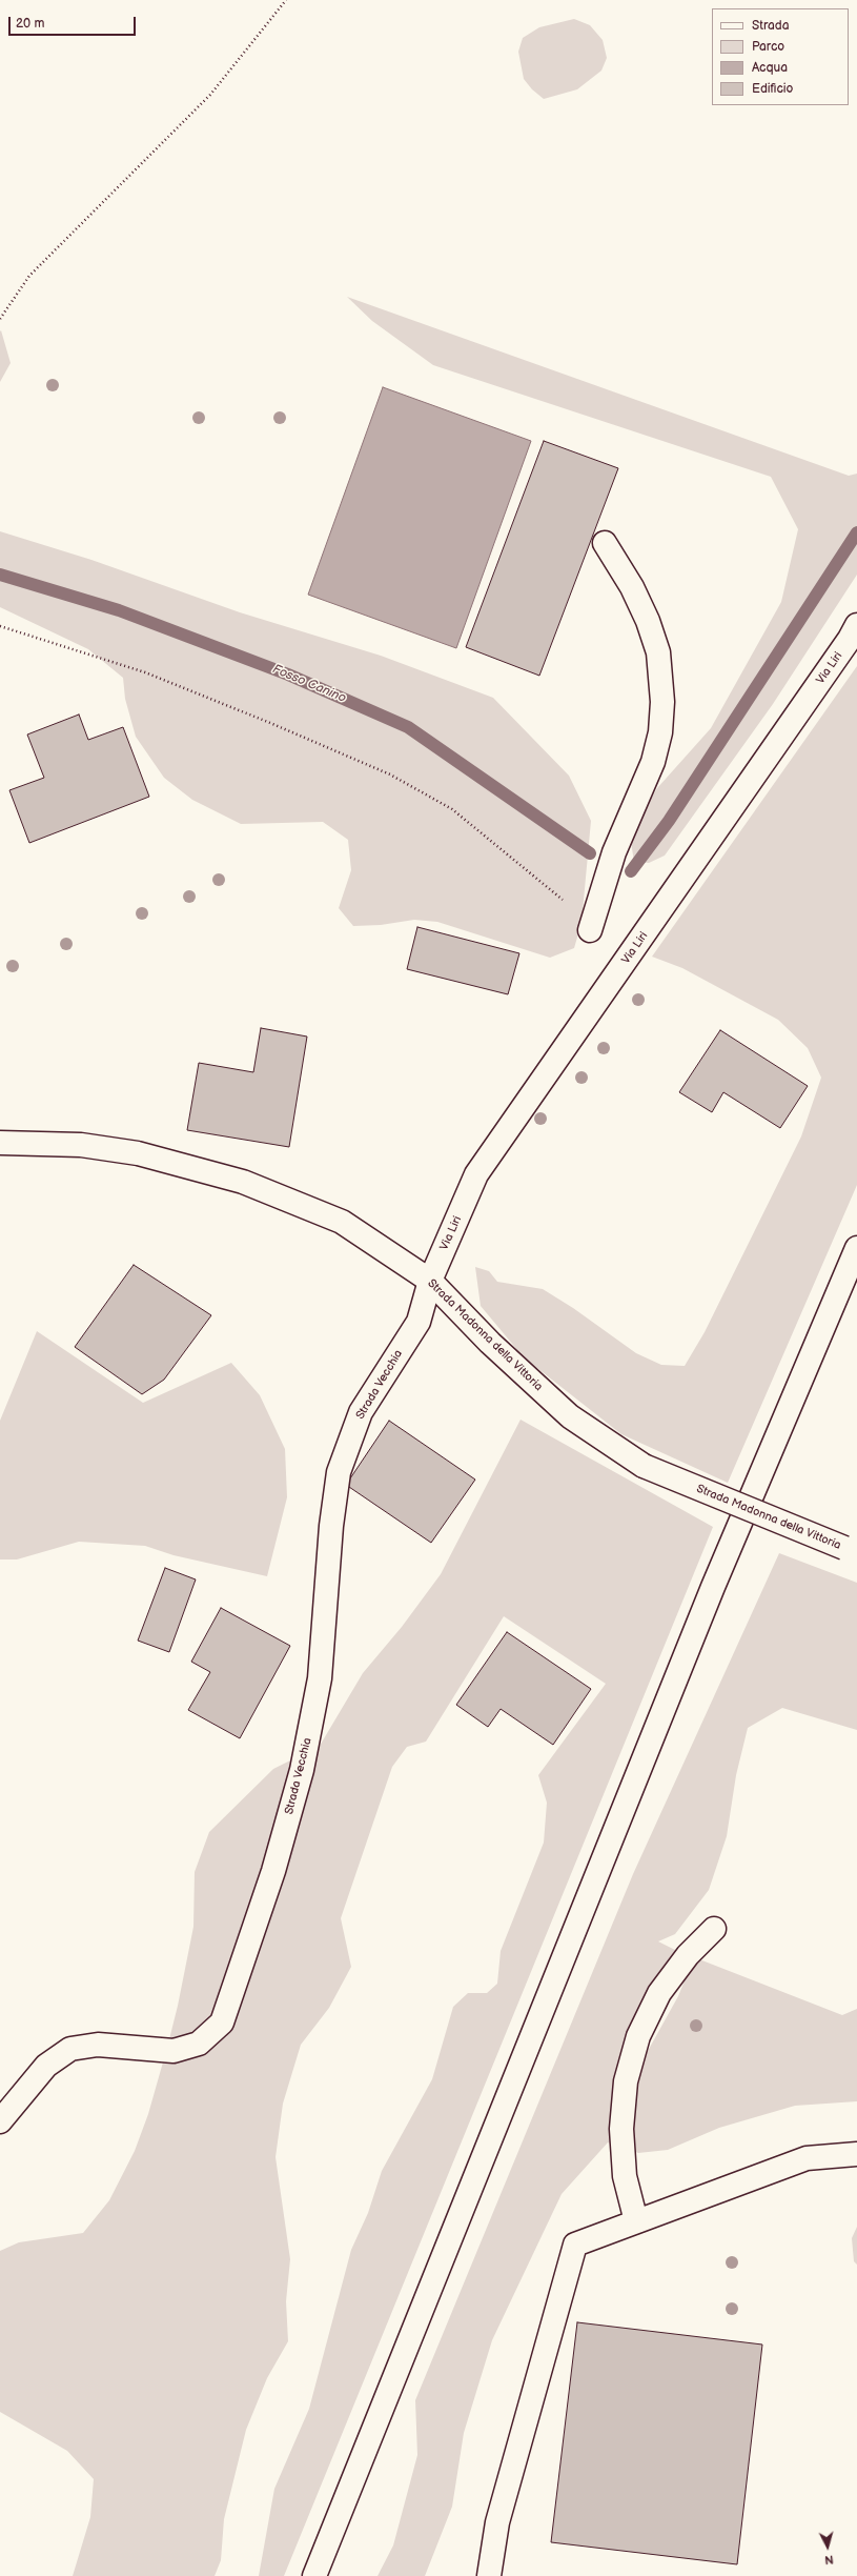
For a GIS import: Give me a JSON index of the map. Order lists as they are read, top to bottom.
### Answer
{
  "streets": {
    "main road": ["Via Liri", "Strada Madonna della Vittoria", "Strada Vecchia"]
  },
  "crossings": [
    ["Via Liri", "Strada Madonna della Vittoria"],
    ["Via Liri", "Strada Vecchia"],
    ["Strada Madonna della Vittoria", "Strada Vecchia"]
  ],
  "water": ["Fosso Canino"],
  "legend": [
    "Strada",
    "Parco",
    "Acqua",
    "Edificio"
  ],
  "scale_bar": "20 m",
  "north": "bottom"
}
